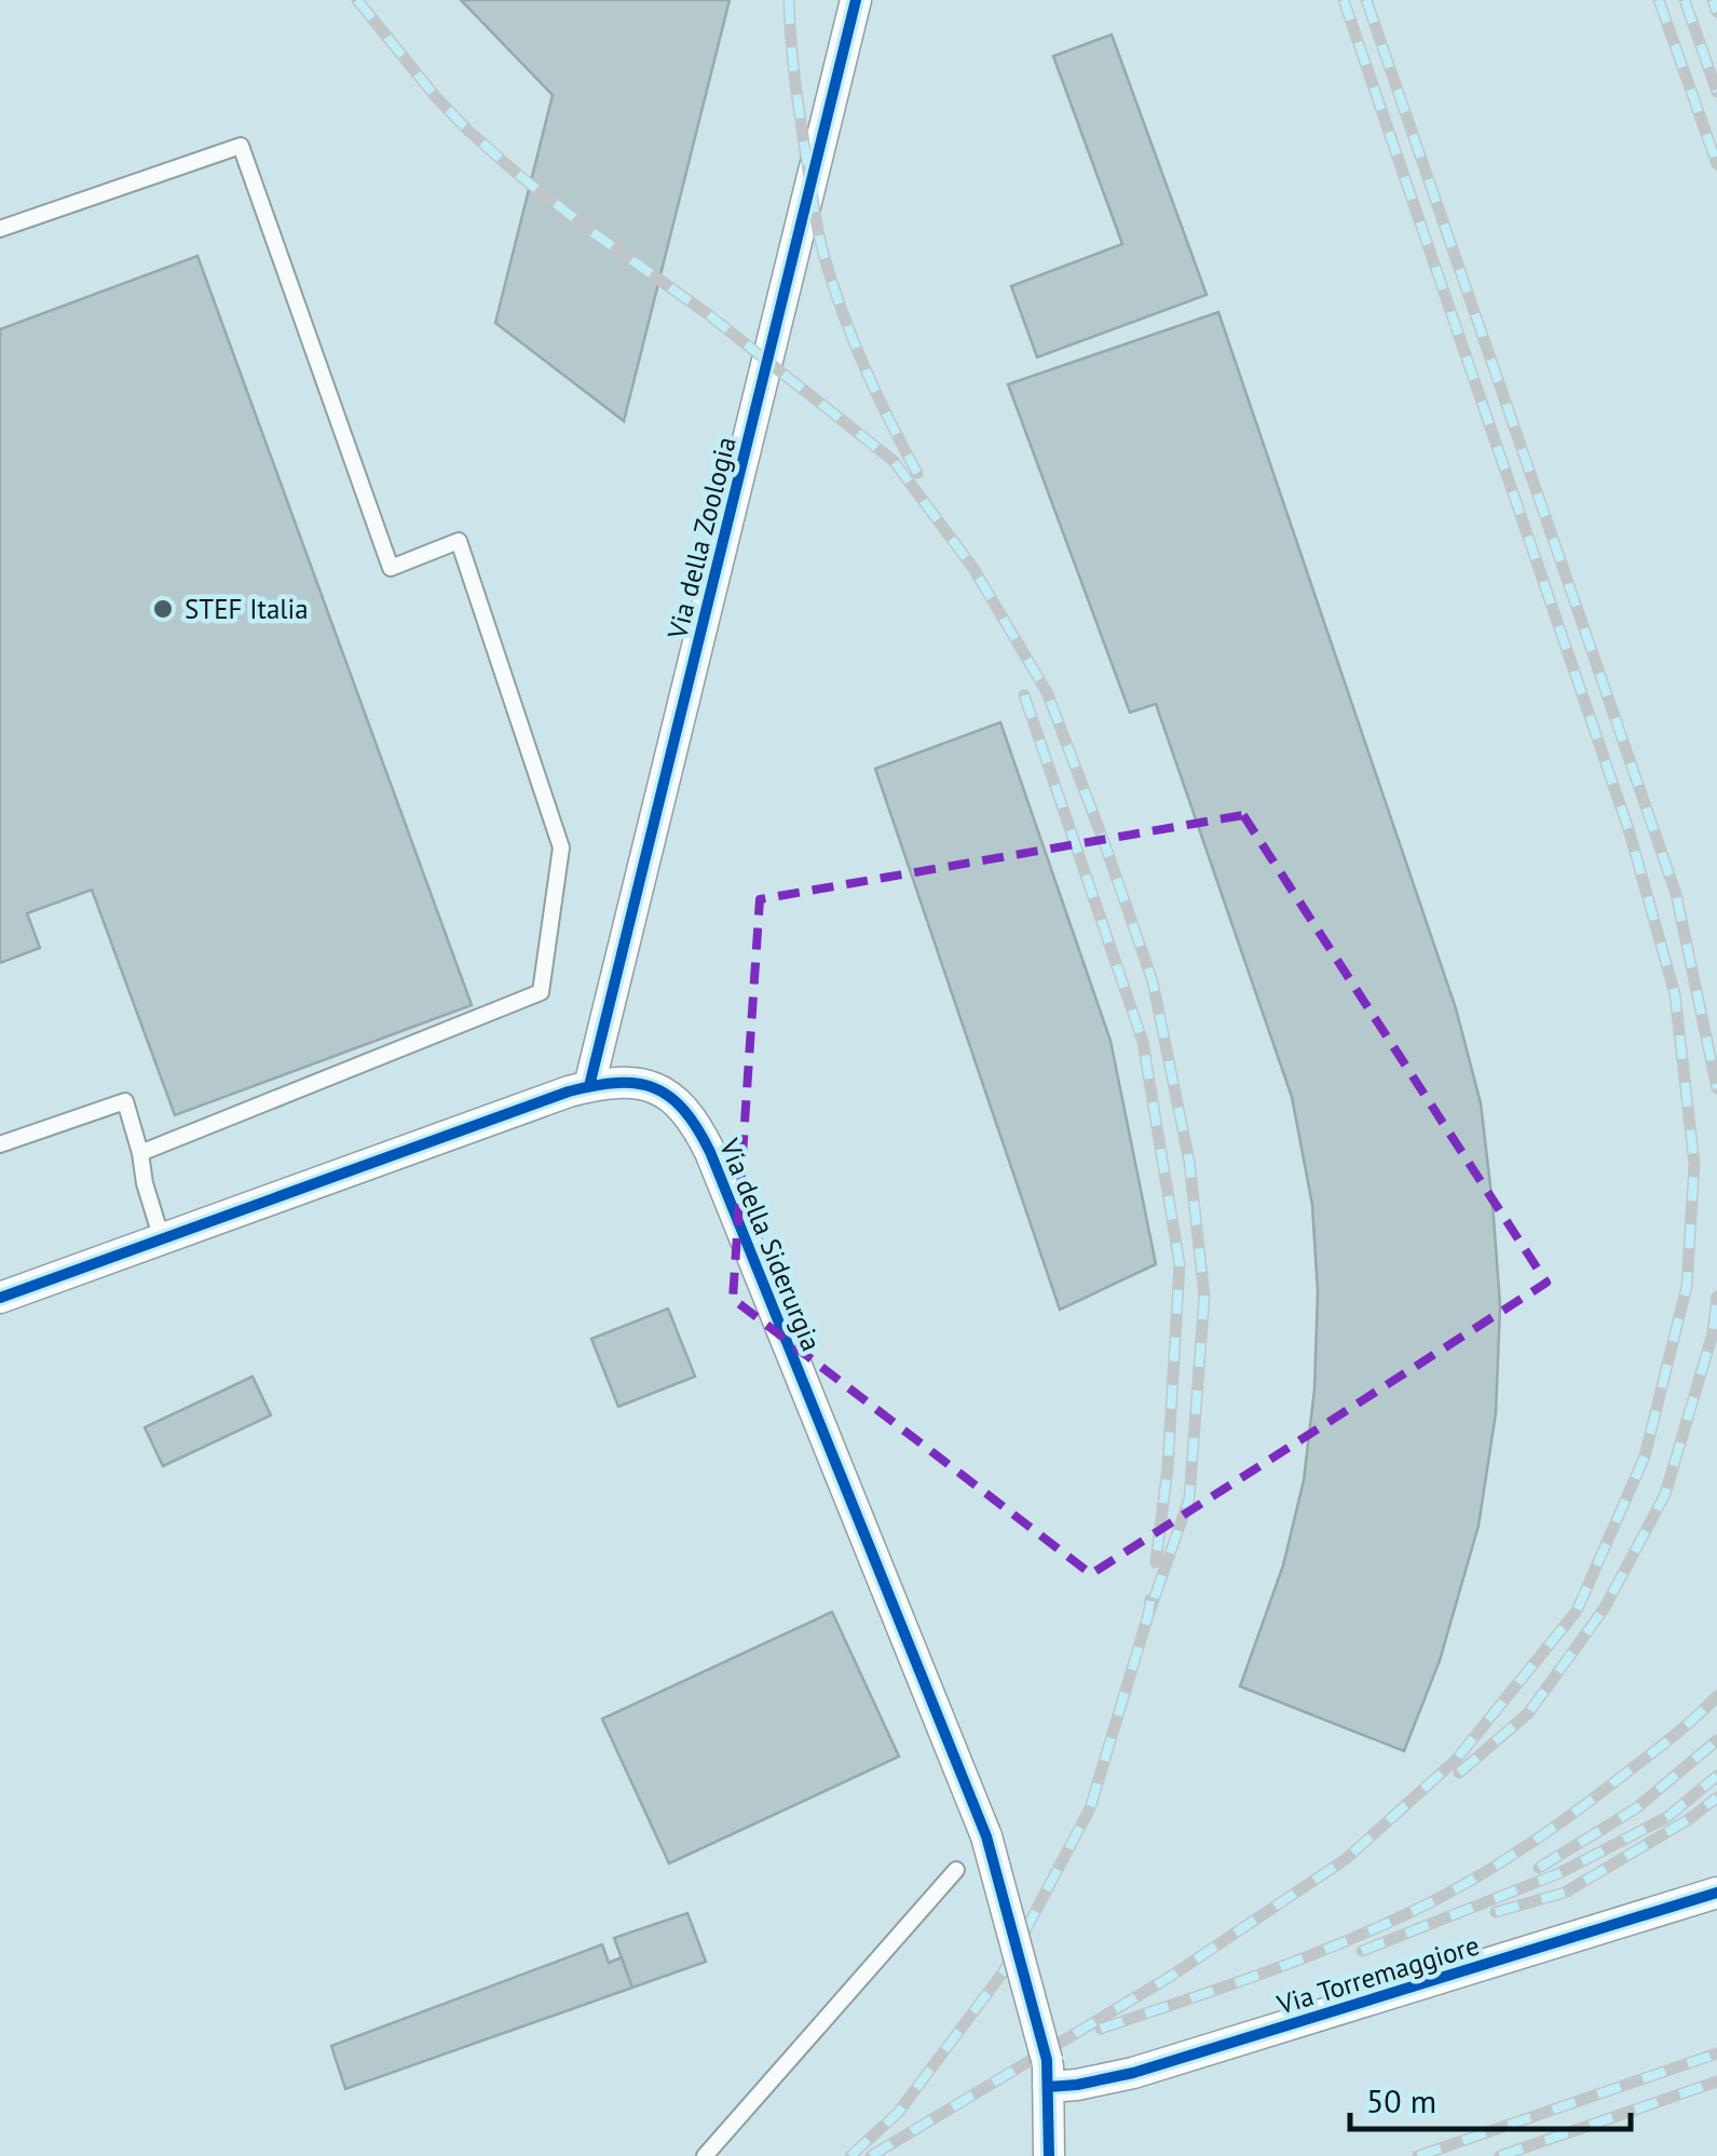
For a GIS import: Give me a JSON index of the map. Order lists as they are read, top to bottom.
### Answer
{
  "streets": {
    "street": ["Via della Zoologia", "Via della Siderurgia", "Via Torremaggiore"]
  },
  "crossings": [
    ["Via della Zoologia", "Via della Siderurgia"],
    ["Via della Siderurgia", "Via Torremaggiore"]
  ],
  "places": ["STEF Italia"],
  "scale_bar": "50 m"
}
